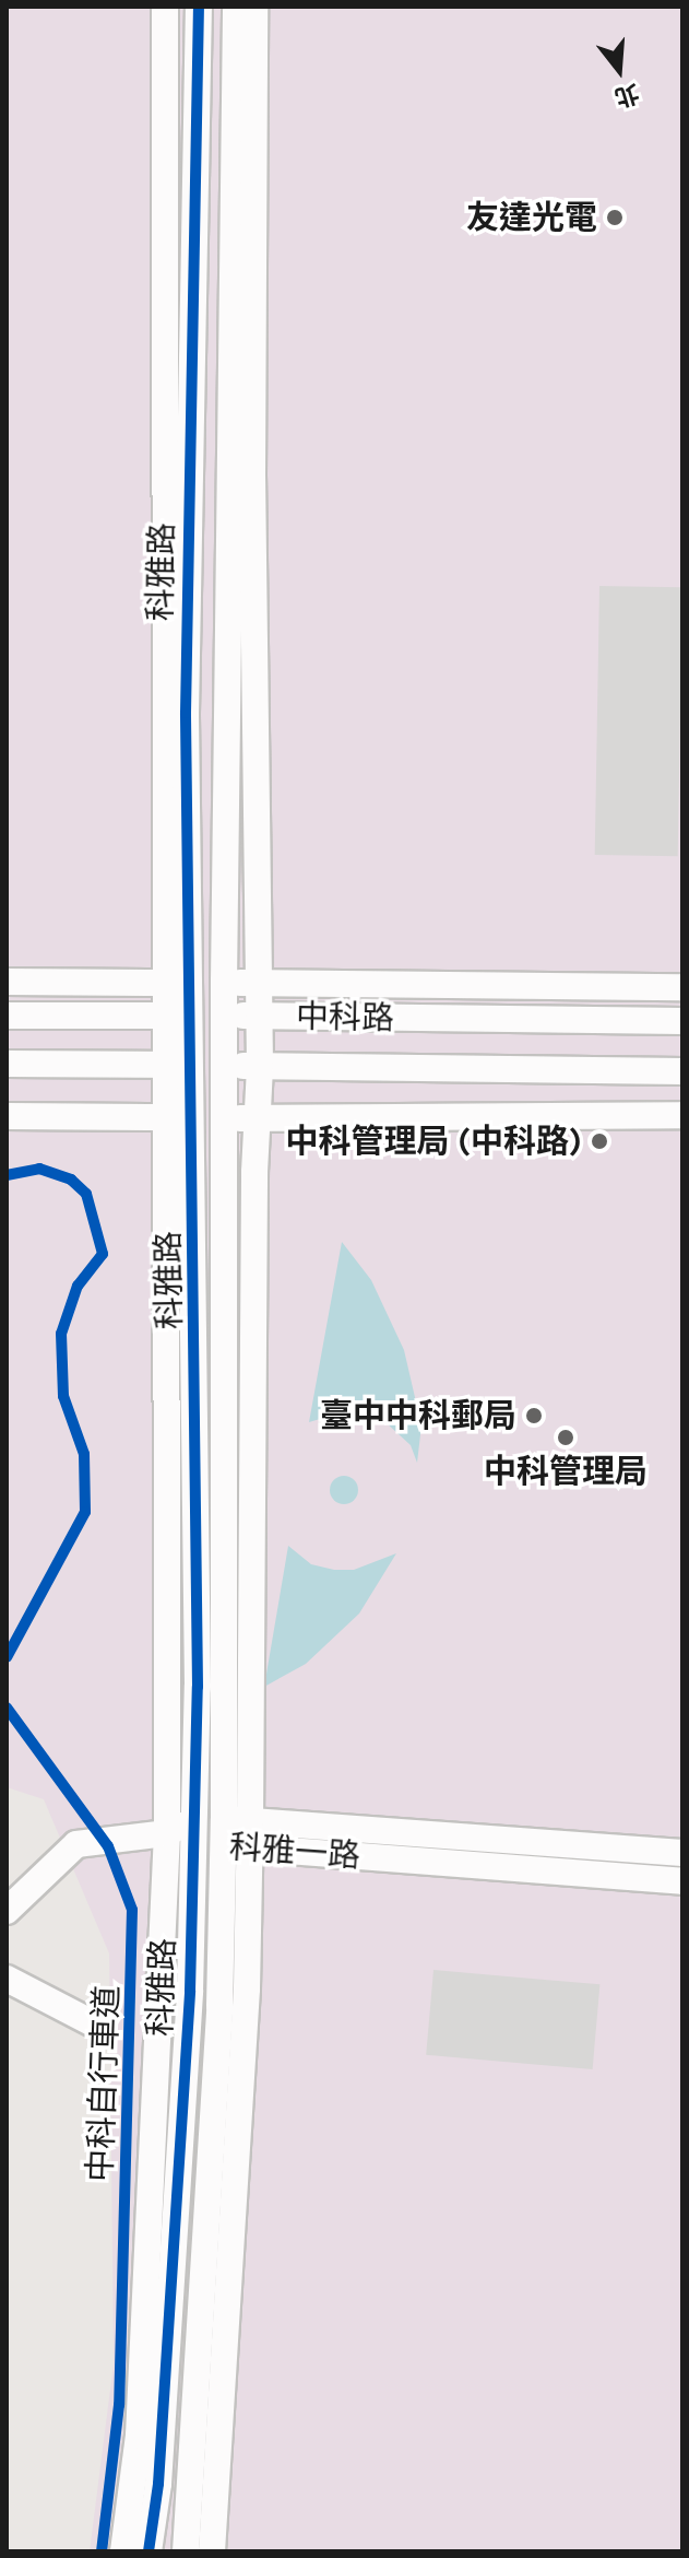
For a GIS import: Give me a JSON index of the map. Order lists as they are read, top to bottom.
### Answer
{
  "streets": {
    "street": ["科雅路", "中科路", "科雅一路"],
    "cycle path": ["中科自行車道"]
  },
  "crossings": [
    ["科雅路", "中科路"],
    ["科雅路", "科雅一路"]
  ],
  "places": [
    "友達光電",
    "中科管理局 (中科路)",
    "臺中中科郵局",
    "中科管理局"
  ],
  "north": "bottom"
}
